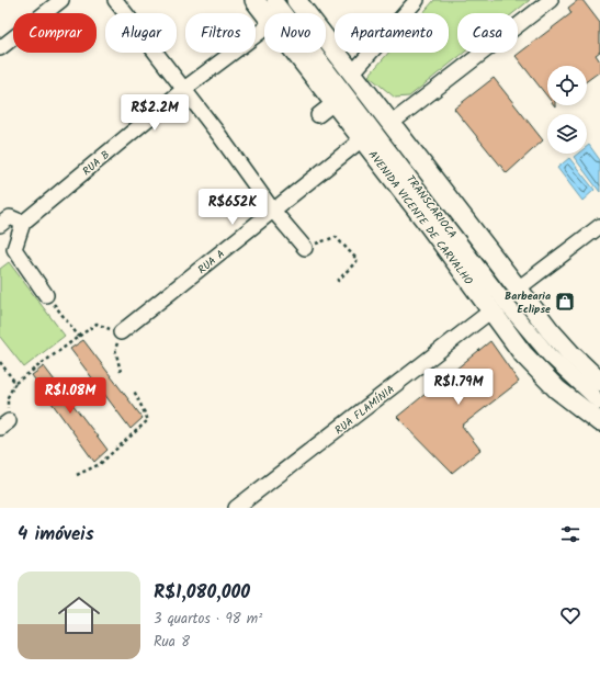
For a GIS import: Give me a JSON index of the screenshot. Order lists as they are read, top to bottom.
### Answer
{
  "streets": {
    "main road": ["AVENIDA VICENTE DE CARVALHO"],
    "street": [
      "RUA B",
      "TRANSCARIOCA",
      "RUA A",
      "RUA FLAMÍNIA"
    ]
  },
  "crossings": [
    ["AVENIDA VICENTE DE CARVALHO", "RUA A"],
    ["AVENIDA VICENTE DE CARVALHO", "RUA FLAMÍNIA"]
  ],
  "places": {
    "shop": ["Barbearia Eclipse"]
  },
  "page": {
    "chip": [
      "Comprar",
      "Alugar",
      "Filtros",
      "Novo",
      "Apartamento",
      "Casa"
    ],
    "price": [
      "R$2.2M",
      "R$652K",
      "R$1.79M",
      "R$1.08M"
    ],
    "heading": "4 imóveis",
    "list": [
      {
        "name": "R$1,080,000",
        "note": "3 quartos · 98 m² · Rua 8"
      }
    ]
  }
}
